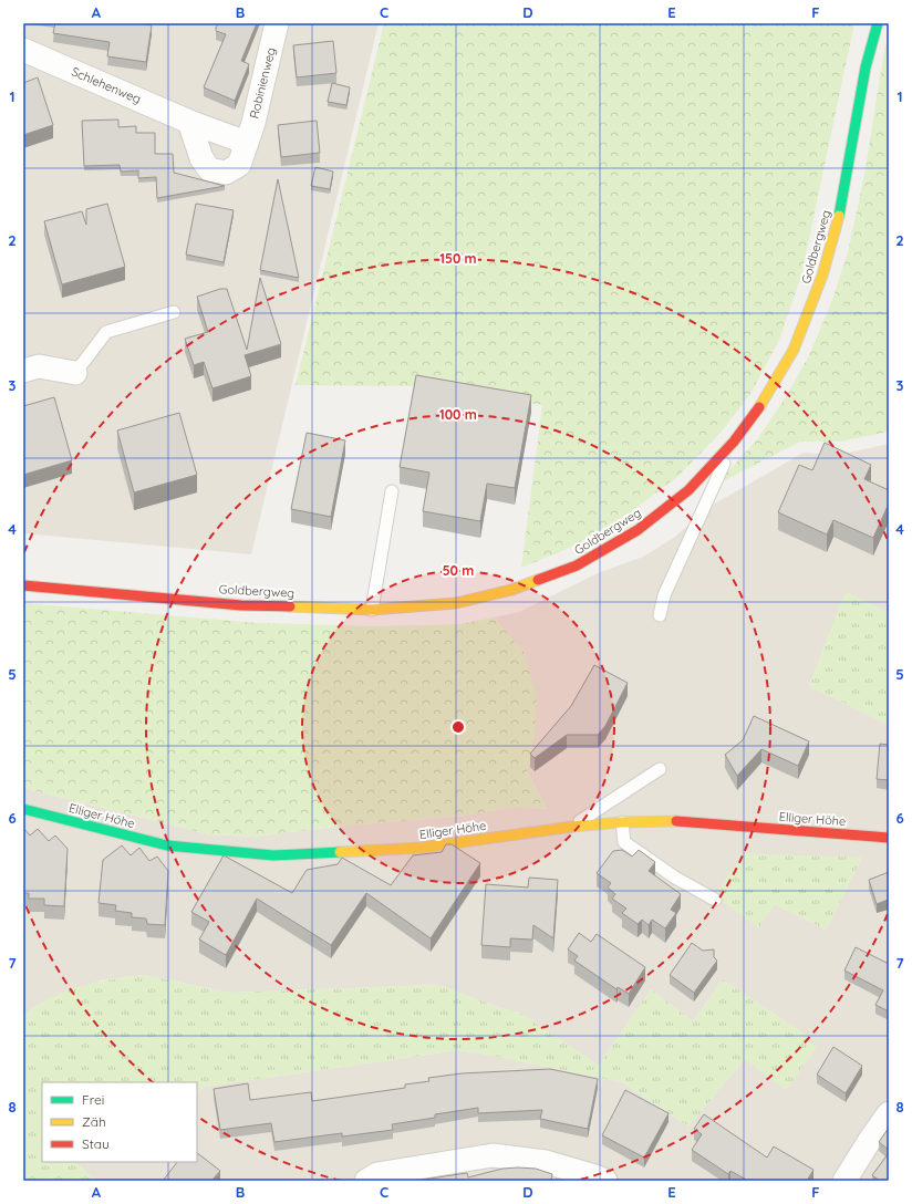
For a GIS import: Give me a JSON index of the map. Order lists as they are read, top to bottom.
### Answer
{
  "streets": {
    "street": [
      "Robinienweg",
      "Schlehenweg",
      "Goldbergweg",
      "Elliger Höhe"
    ]
  },
  "crossings": [
    ["Robinienweg", "Schlehenweg"]
  ],
  "legend": ["Frei", "Zäh", "Stau"],
  "grid": {
    "columns": [
      "A",
      "B",
      "C",
      "D",
      "E",
      "F"
    ],
    "rows": [
      "1",
      "2",
      "3",
      "4",
      "5",
      "6",
      "7",
      "8"
    ]
  },
  "rings": ["150 m", "100 m", "50 m"]
}
